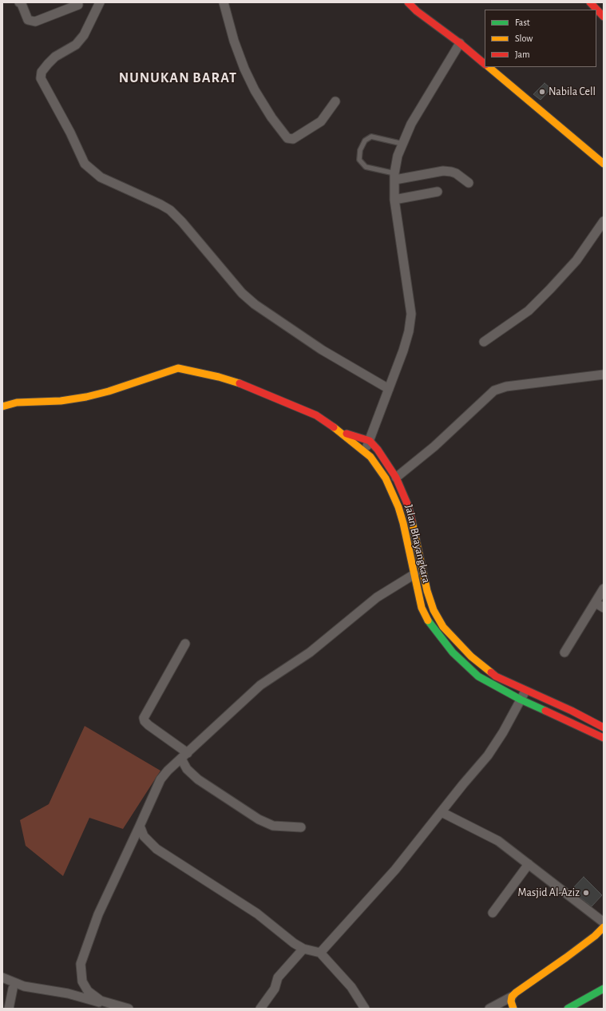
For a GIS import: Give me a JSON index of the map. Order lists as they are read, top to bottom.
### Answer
{
  "streets": {
    "main road": ["Jalan Bhayangkara"]
  },
  "districts": ["NUNUKAN BARAT"],
  "places": ["Nabila Cell", "Masjid Al-Aziz"],
  "legend": ["Fast", "Slow", "Jam"]
}
